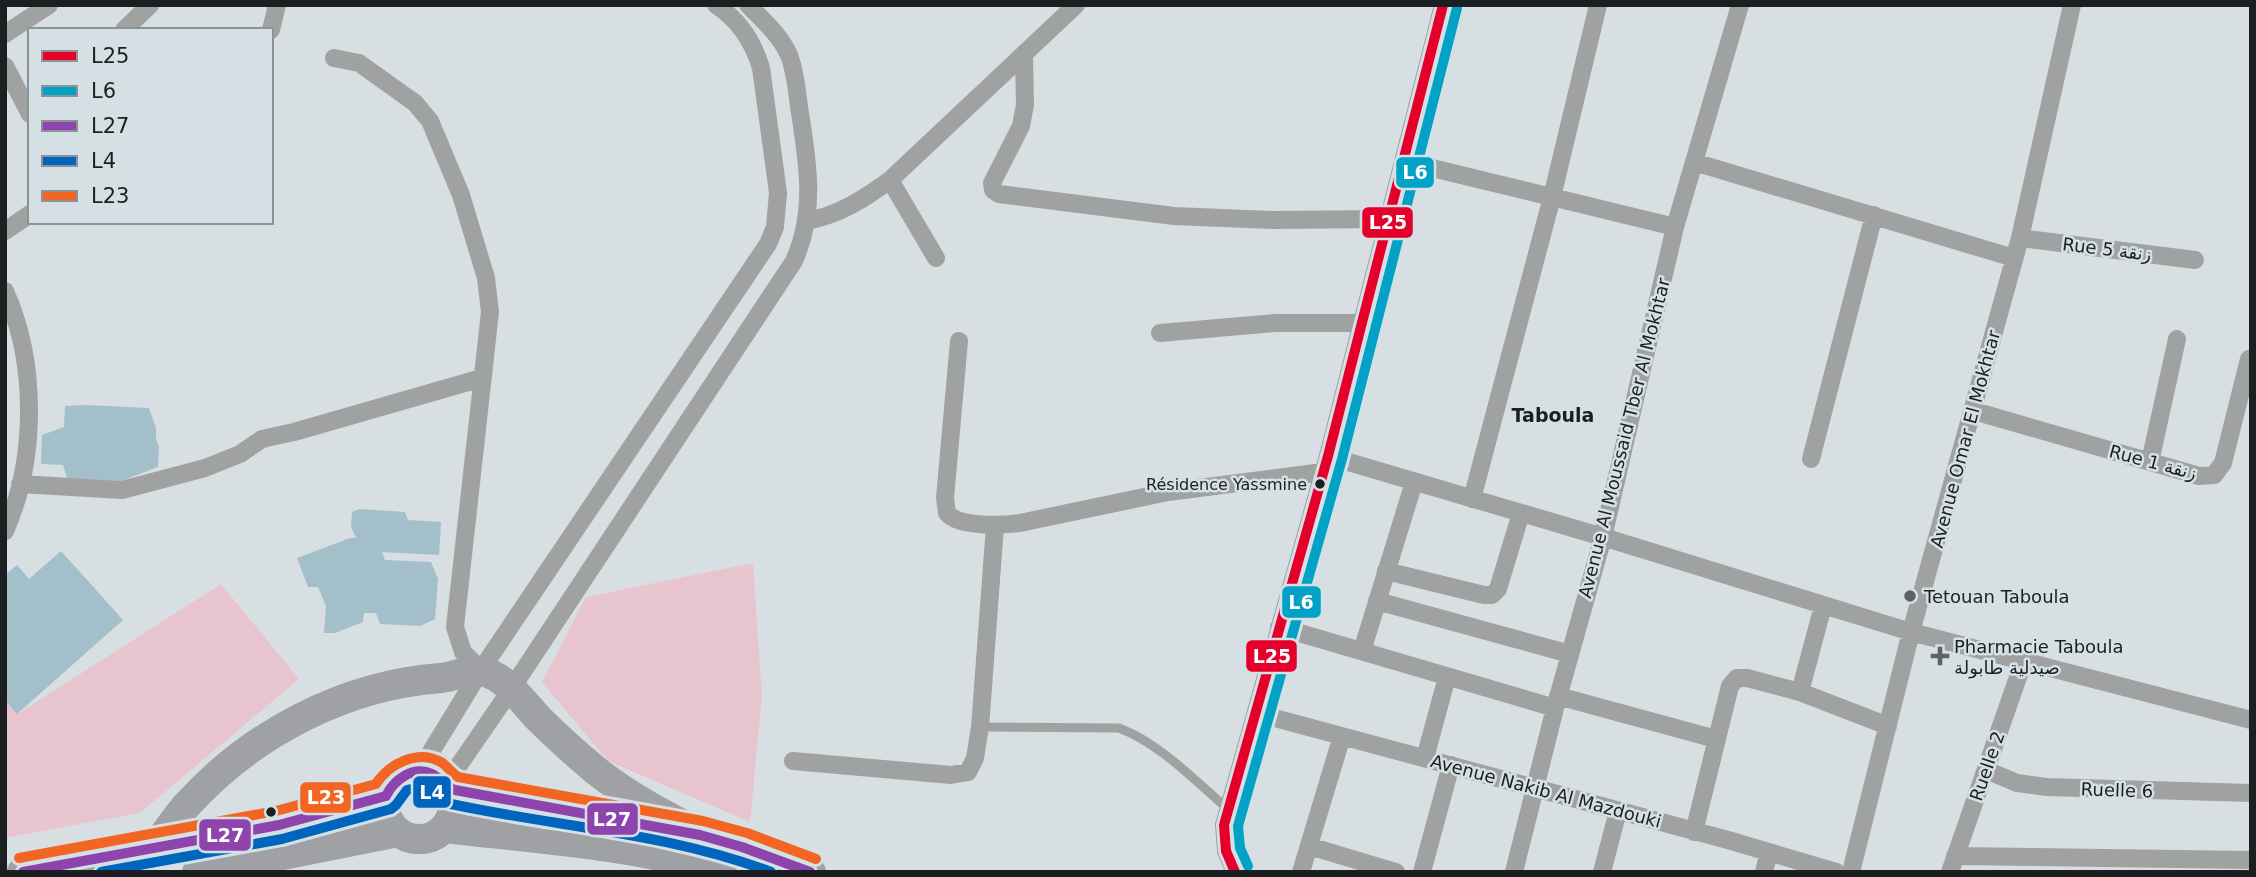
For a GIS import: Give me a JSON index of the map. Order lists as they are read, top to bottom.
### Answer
{
  "streets": {
    "street": [
      "Rue 5 زنقة",
      "Avenue Al Moussaid Tber Al Mokhtar",
      "Avenue Omar El Mokhtar",
      "Rue 1 زنقة",
      "Ruelle 2",
      "Ruelle 6",
      "Avenue Nakib Al Mazdouki"
    ]
  },
  "crossings": [
    ["Rue 5 زنقة", "Avenue Omar El Mokhtar"],
    ["Avenue Al Moussaid Tber Al Mokhtar", "Avenue Nakib Al Mazdouki"],
    ["Avenue Omar El Mokhtar", "Rue 1 زنقة"],
    ["Ruelle 2", "Ruelle 6"]
  ],
  "districts": ["Taboula"],
  "places": {
    "other": ["Résidence Yassmine", "Tetouan Taboula"],
    "health": ["Pharmacie Taboula صيدلية طابولة"]
  },
  "lines": [
    "transit line L25",
    "transit line L6",
    "transit line L23",
    "transit line L27",
    "transit line L4"
  ],
  "legend": [
    "L25",
    "L6",
    "L27",
    "L4",
    "L23"
  ]
}
